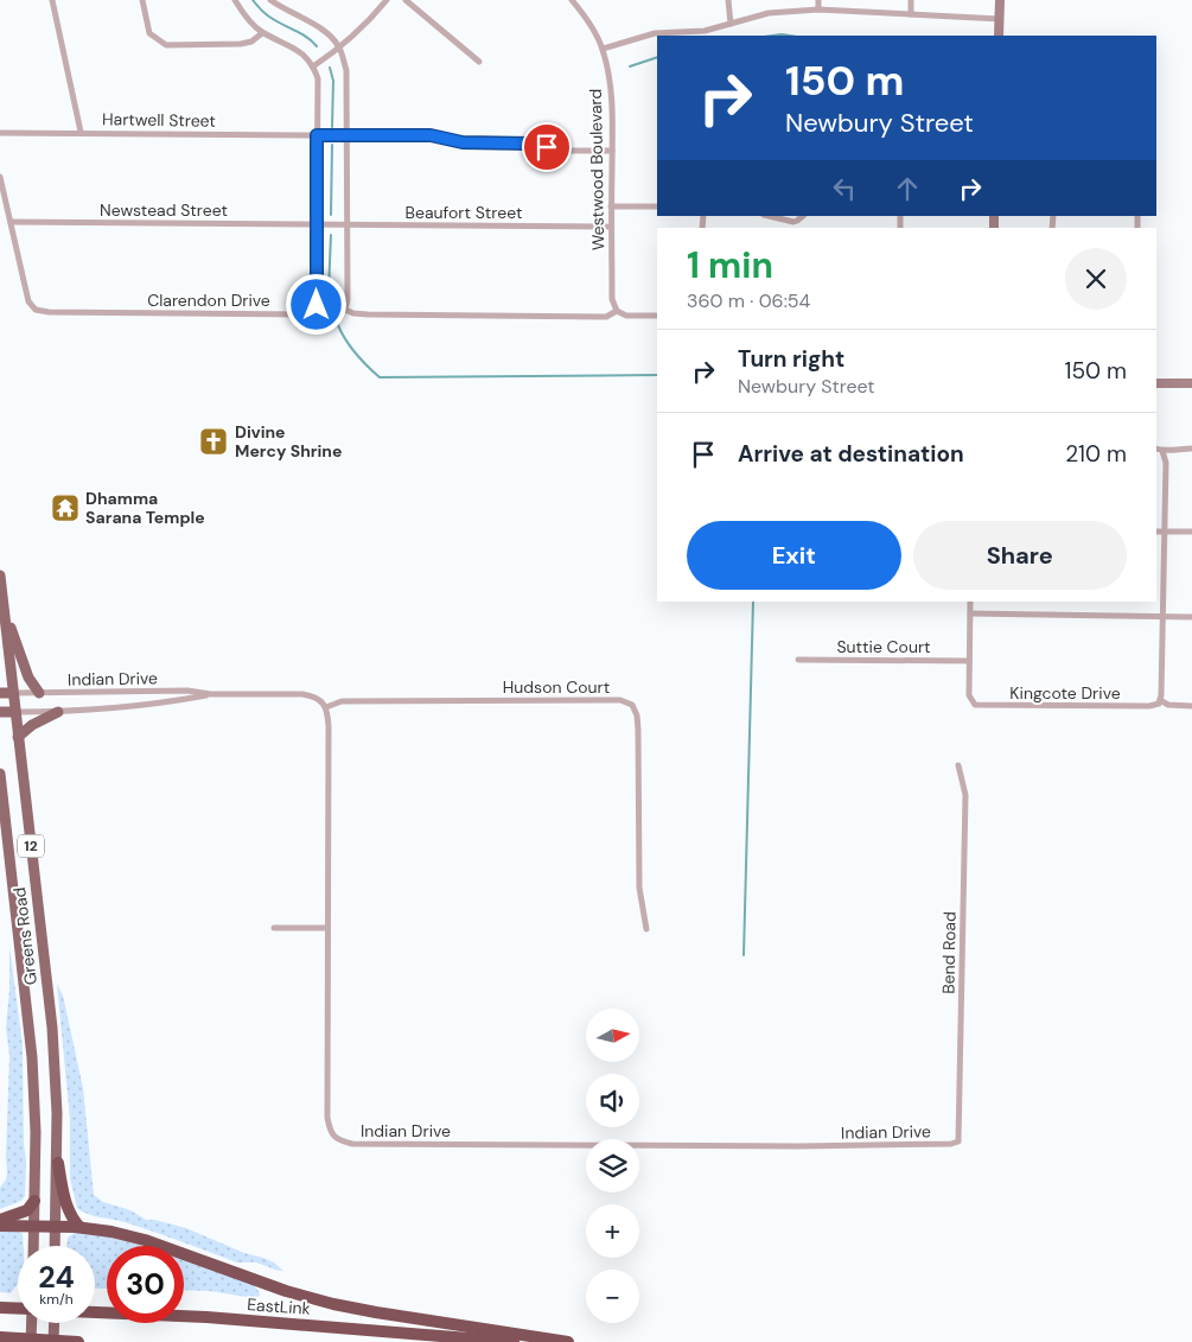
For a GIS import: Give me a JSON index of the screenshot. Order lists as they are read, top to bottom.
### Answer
{
  "streets": {
    "highway": ["EastLink"],
    "main road": ["12", "Greens Road"],
    "street": [
      "Hartwell Street",
      "Westwood Boulevard",
      "Newstead Street",
      "Beaufort Street",
      "Clarendon Drive",
      "Suttie Court",
      "Indian Drive",
      "Hudson Court",
      "Kingcote Drive",
      "Bend Road"
    ]
  },
  "crossings": [
    ["Hartwell Street", "Westwood Boulevard"],
    ["Westwood Boulevard", "Beaufort Street"],
    ["Westwood Boulevard", "Clarendon Drive"],
    ["Newstead Street", "Beaufort Street"],
    ["Newstead Street", "Clarendon Drive"],
    ["Suttie Court", "Kingcote Drive"],
    ["Indian Drive", "Hudson Court"],
    ["Indian Drive", "Greens Road"],
    ["Indian Drive", "Bend Road"]
  ],
  "places": {
    "church": ["Divine Mercy Shrine"],
    "temple": ["Dhamma Sarana Temple"]
  },
  "north": "right",
  "page": {
    "turn": ["150 m", "Newbury Street"],
    "heading": ["1 min", "360 m · 06:54"],
    "list": [
      {
        "name": "Turn right",
        "note": "Newbury Street",
        "value": "150 m"
      },
      {
        "name": "Arrive at destination",
        "value": "210 m"
      }
    ],
    "buttons": ["Exit", "Share"],
    "map_buttons": ["+", "−"],
    "speed": "24 km/h",
    "limit": "30"
  }
}
